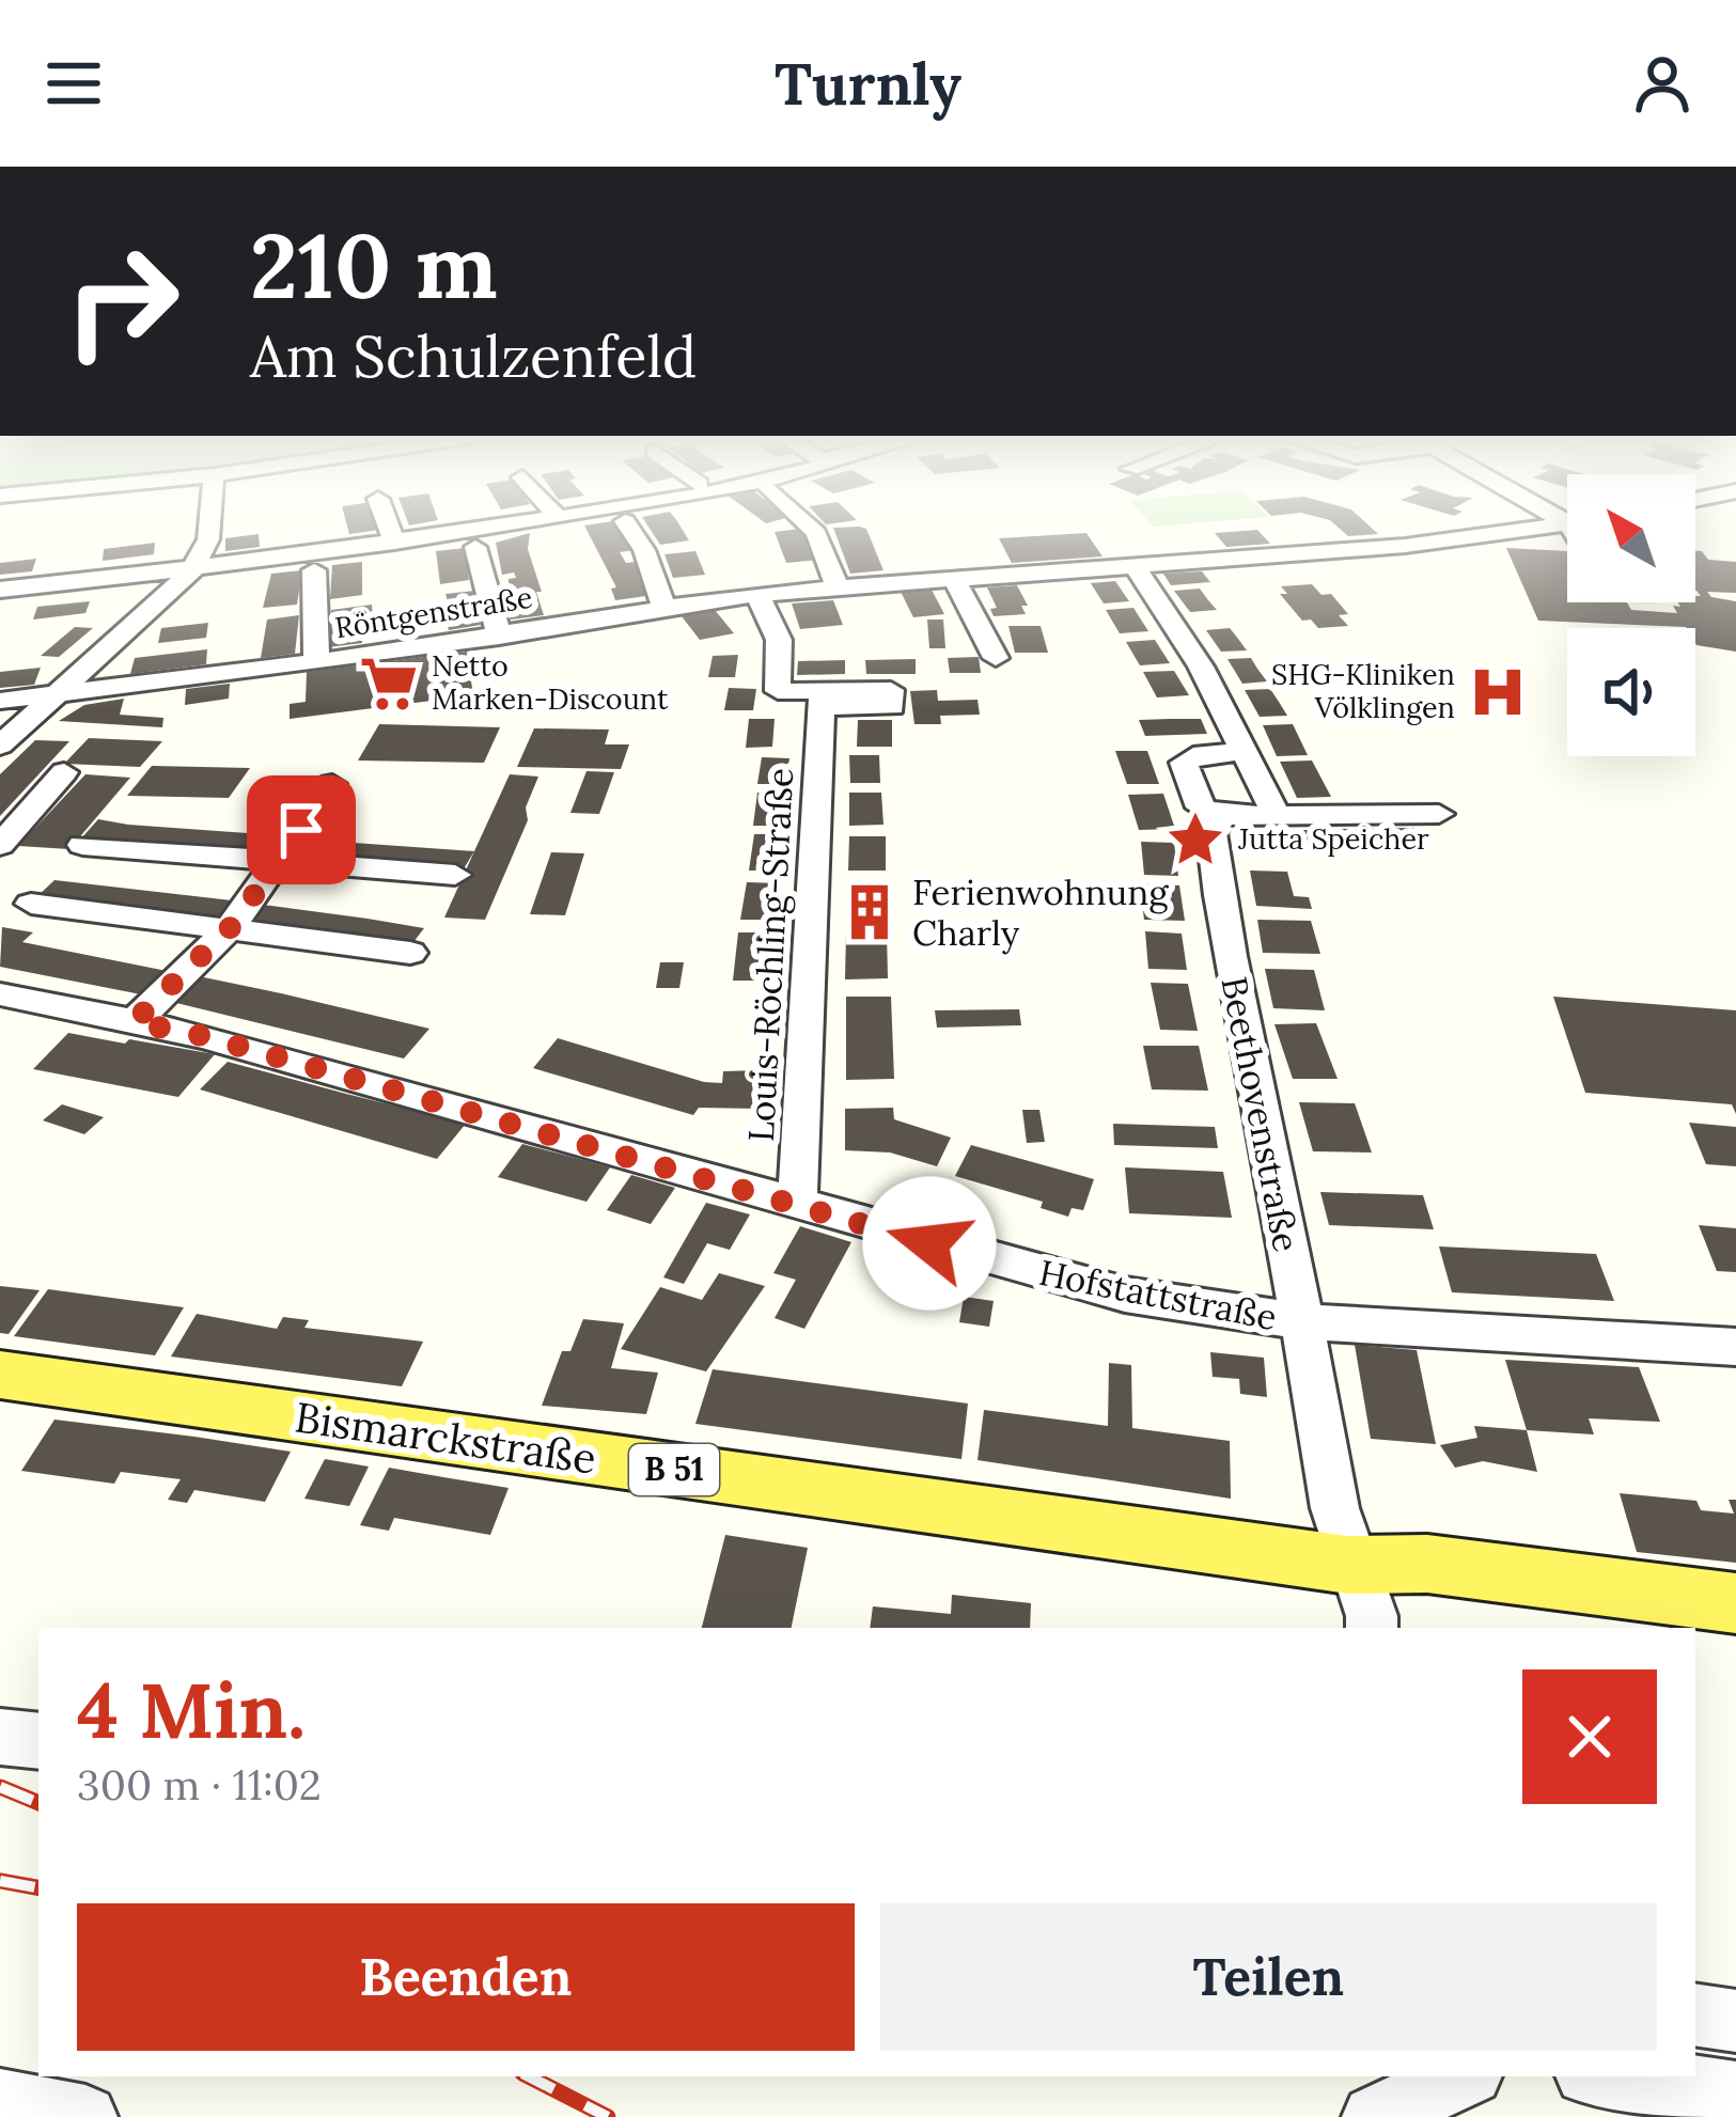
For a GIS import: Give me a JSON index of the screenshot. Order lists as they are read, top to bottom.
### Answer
{
  "streets": {
    "main road": ["Bismarckstraße", "B 51"],
    "street": [
      "Röntgenstraße",
      "Louis-Röchling-Straße",
      "Beethovenstraße",
      "Hofstattstraße"
    ]
  },
  "crossings": [
    ["Röntgenstraße", "Louis-Röchling-Straße"],
    ["Louis-Röchling-Straße", "Hofstattstraße"],
    ["Beethovenstraße", "Hofstattstraße"],
    ["Beethovenstraße", "Bismarckstraße"]
  ],
  "places": {
    "supermarket": ["Netto Marken-Discount"],
    "hospital": ["SHG-Kliniken Völklingen"],
    "place": ["Jutta Speicher"],
    "building": ["Ferienwohnung Charly"]
  },
  "north": "top left",
  "page": {
    "header": "Turnly",
    "turn": ["210 m", "Am Schulzenfeld"],
    "heading": ["4 Min.", "300 m · 11:02"],
    "buttons": ["Beenden", "Teilen"]
  }
}
